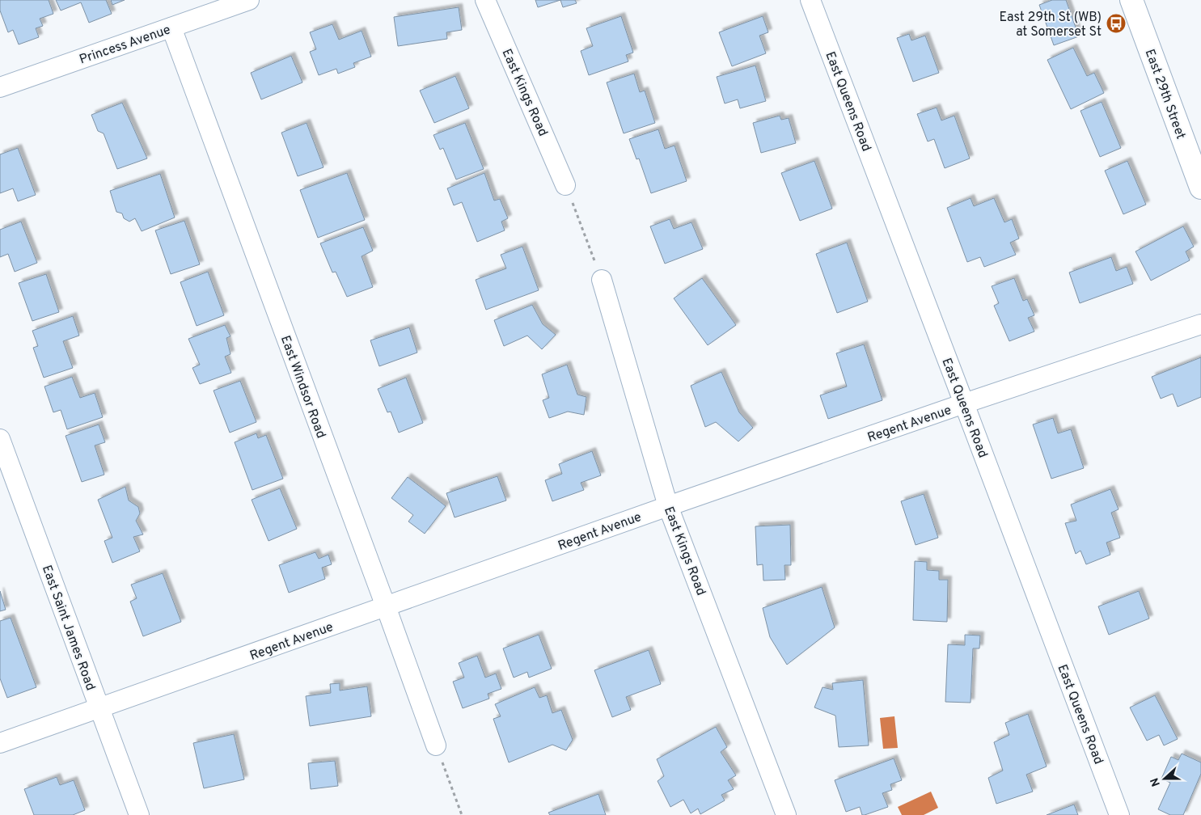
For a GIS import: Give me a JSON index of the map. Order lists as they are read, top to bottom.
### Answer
{
  "streets": {
    "main road": ["East 29th Street"],
    "street": [
      "Princess Avenue",
      "East Kings Road",
      "East Queens Road",
      "East Windsor Road",
      "Regent Avenue",
      "East Saint James Road"
    ]
  },
  "crossings": [
    ["Princess Avenue", "East Windsor Road"],
    ["East Kings Road", "Regent Avenue"],
    ["East Queens Road", "Regent Avenue"],
    ["East Windsor Road", "Regent Avenue"],
    ["Regent Avenue", "East Saint James Road"]
  ],
  "places": {
    "bus stop": ["East 29th St (WB) at Somerset St"]
  },
  "north": "left"
}
